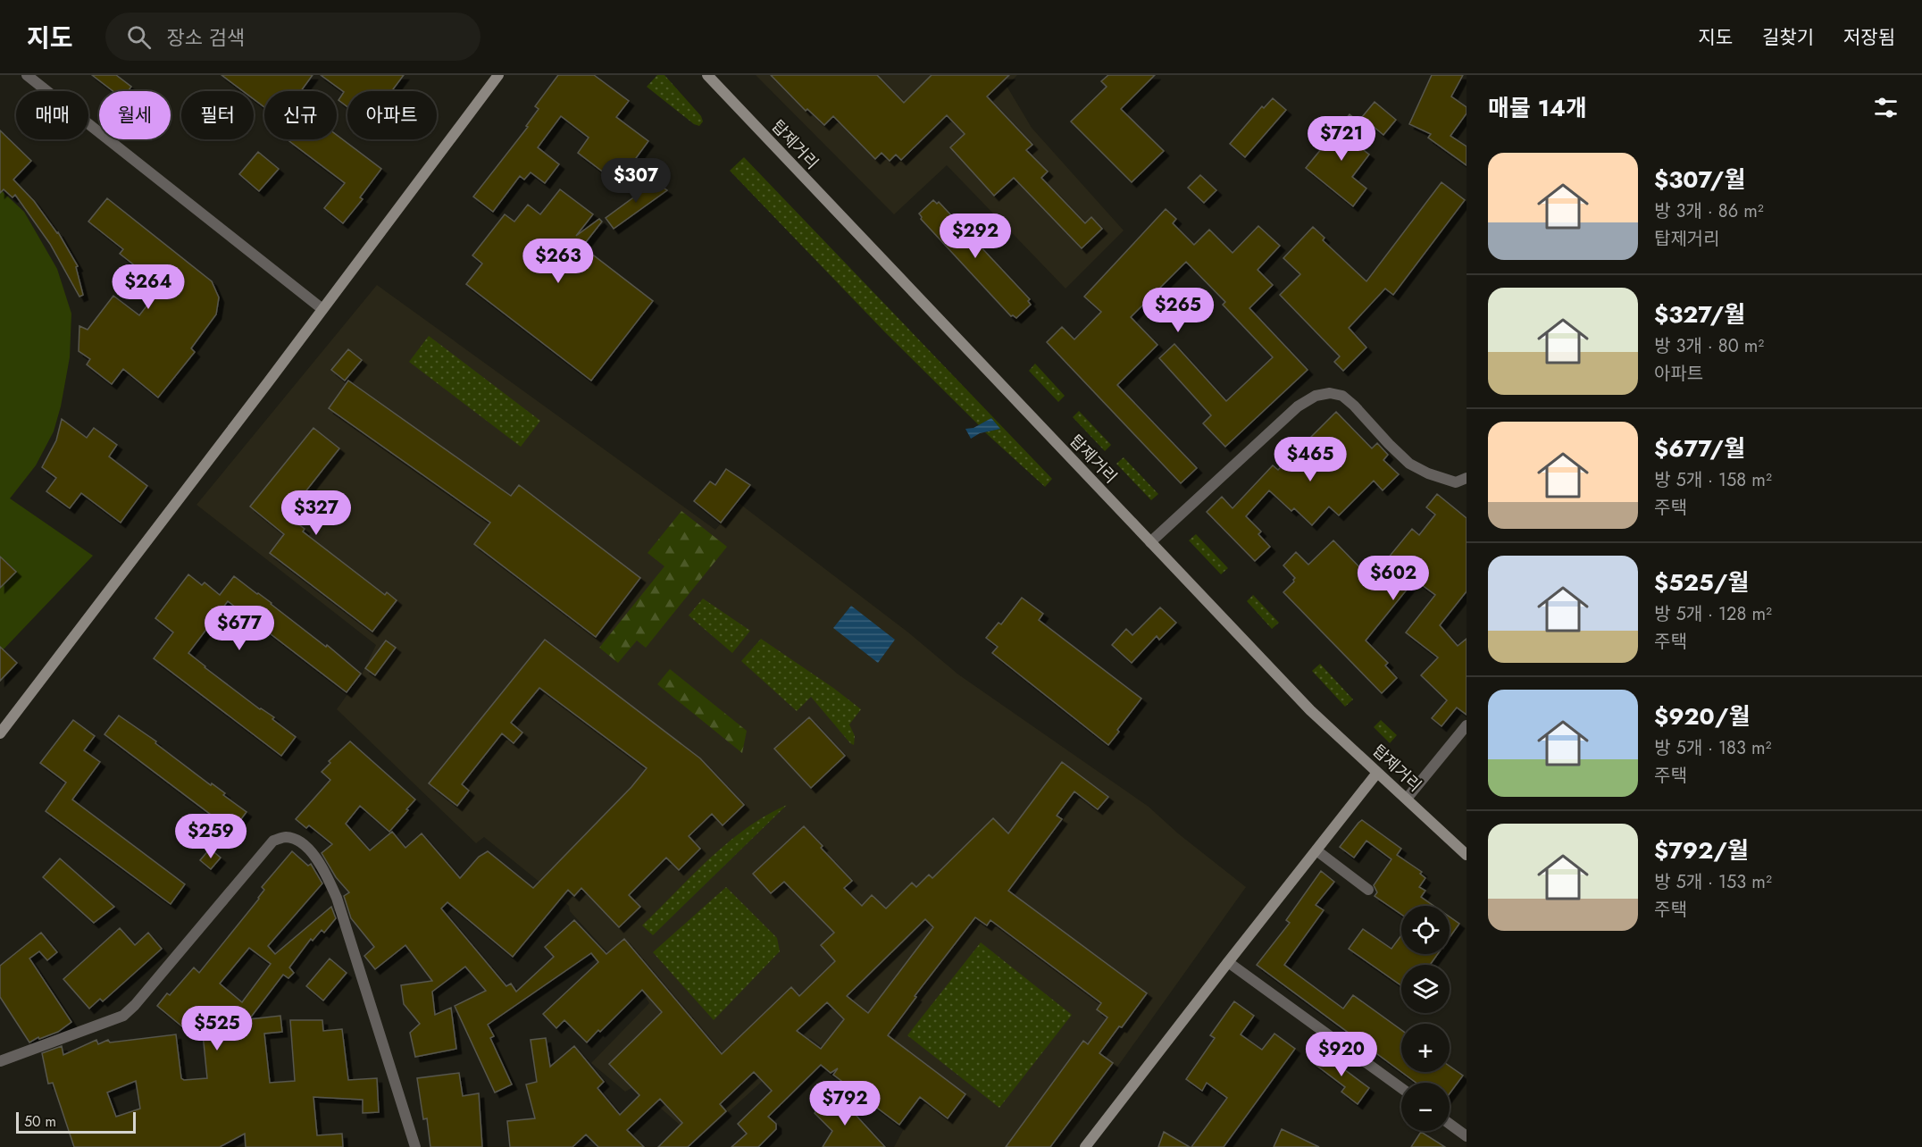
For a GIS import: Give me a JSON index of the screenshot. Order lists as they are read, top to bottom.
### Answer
{
  "streets": {
    "street": ["탑제거리"]
  },
  "scale_bar": "50 m",
  "page": {
    "header": "지도",
    "search": "장소 검색",
    "nav": ["지도", "길찾기", "저장됨"],
    "heading": "매물 14개",
    "chip": [
      "매매",
      "월세",
      "필터",
      "신규",
      "아파트"
    ],
    "price": [
      "$721",
      "$307",
      "$292",
      "$263",
      "$264",
      "$265",
      "$465",
      "$327",
      "$602",
      "$677",
      "$259",
      "$525",
      "$920",
      "$792"
    ],
    "list": [
      {
        "name": "$307/월",
        "note": "방 3개 · 86 m² · 탑제거리"
      },
      {
        "name": "$327/월",
        "note": "방 3개 · 80 m² · 아파트"
      },
      {
        "name": "$677/월",
        "note": "방 5개 · 158 m² · 주택"
      },
      {
        "name": "$525/월",
        "note": "방 5개 · 128 m² · 주택"
      },
      {
        "name": "$920/월",
        "note": "방 5개 · 183 m² · 주택"
      },
      {
        "name": "$792/월",
        "note": "방 5개 · 153 m² · 주택"
      }
    ],
    "map_buttons": ["+", "−"],
    "scale": "50 m"
  }
}
